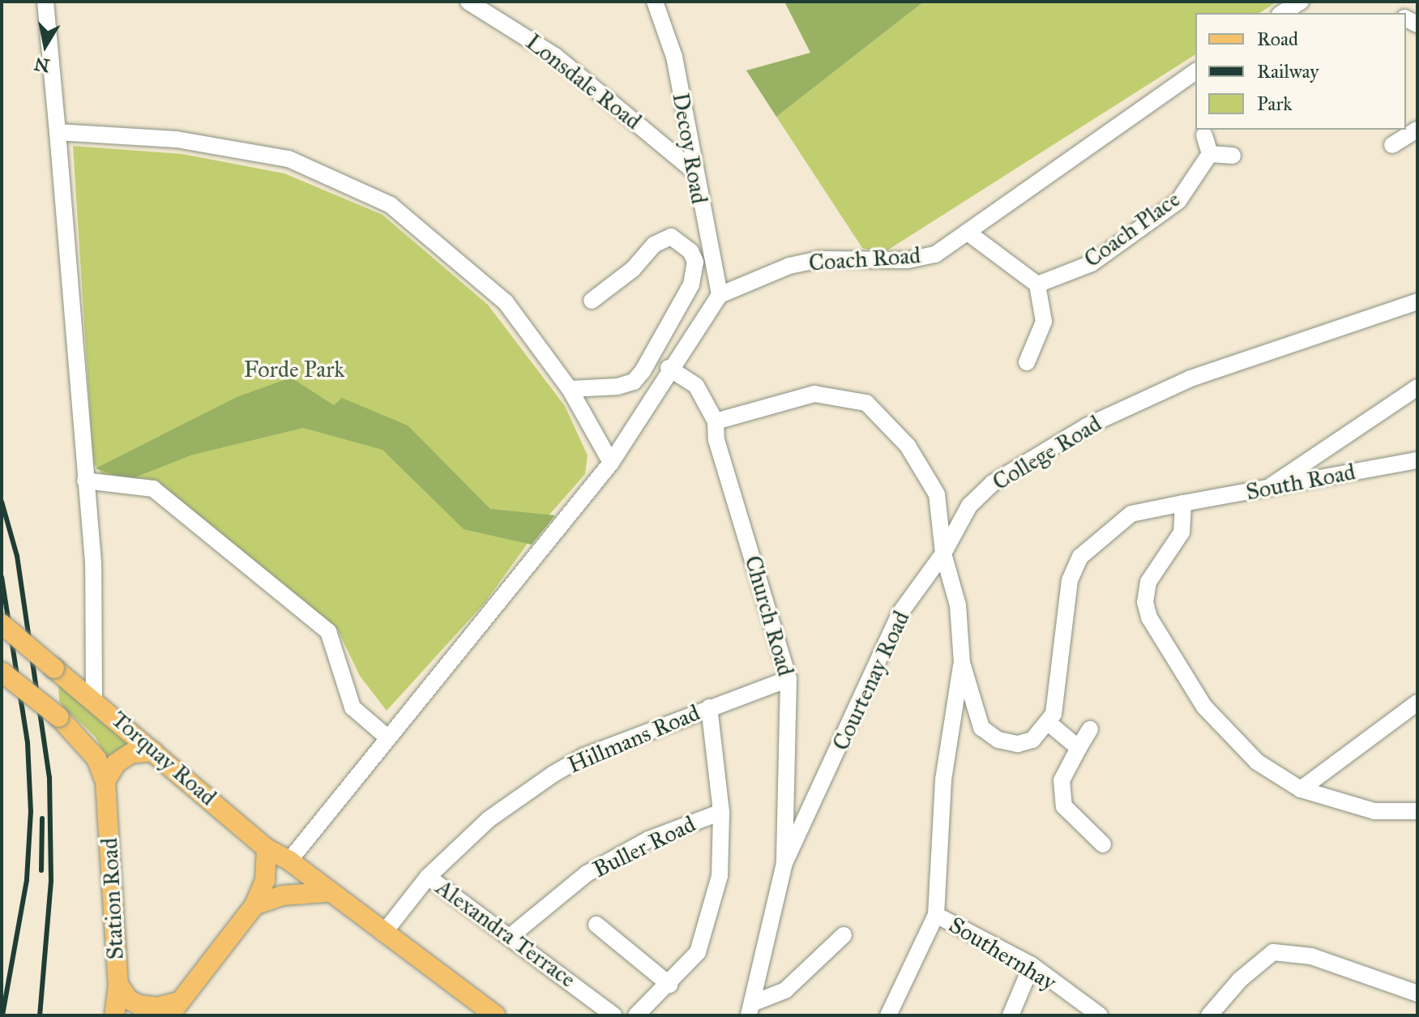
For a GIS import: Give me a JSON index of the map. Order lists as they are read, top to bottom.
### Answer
{
  "streets": {
    "main road": ["Torquay Road", "Station Road"],
    "street": [
      "Lonsdale Road",
      "Decoy Road",
      "Coach Place",
      "Coach Road",
      "College Road",
      "South Road",
      "Church Road",
      "Courtenay Road",
      "Hillmans Road",
      "Buller Road",
      "Alexandra Terrace",
      "Southernhay"
    ]
  },
  "crossings": [
    ["Lonsdale Road", "Decoy Road"],
    ["Decoy Road", "Coach Road"],
    ["College Road", "Courtenay Road"],
    ["Church Road", "Courtenay Road"],
    ["Church Road", "Hillmans Road"],
    ["Hillmans Road", "Torquay Road"],
    ["Hillmans Road", "Alexandra Terrace"],
    ["Torquay Road", "Station Road"],
    ["Buller Road", "Alexandra Terrace"]
  ],
  "parks": ["Forde Park"],
  "legend": ["Road", "Railway", "Park"],
  "north": "bottom"
}
